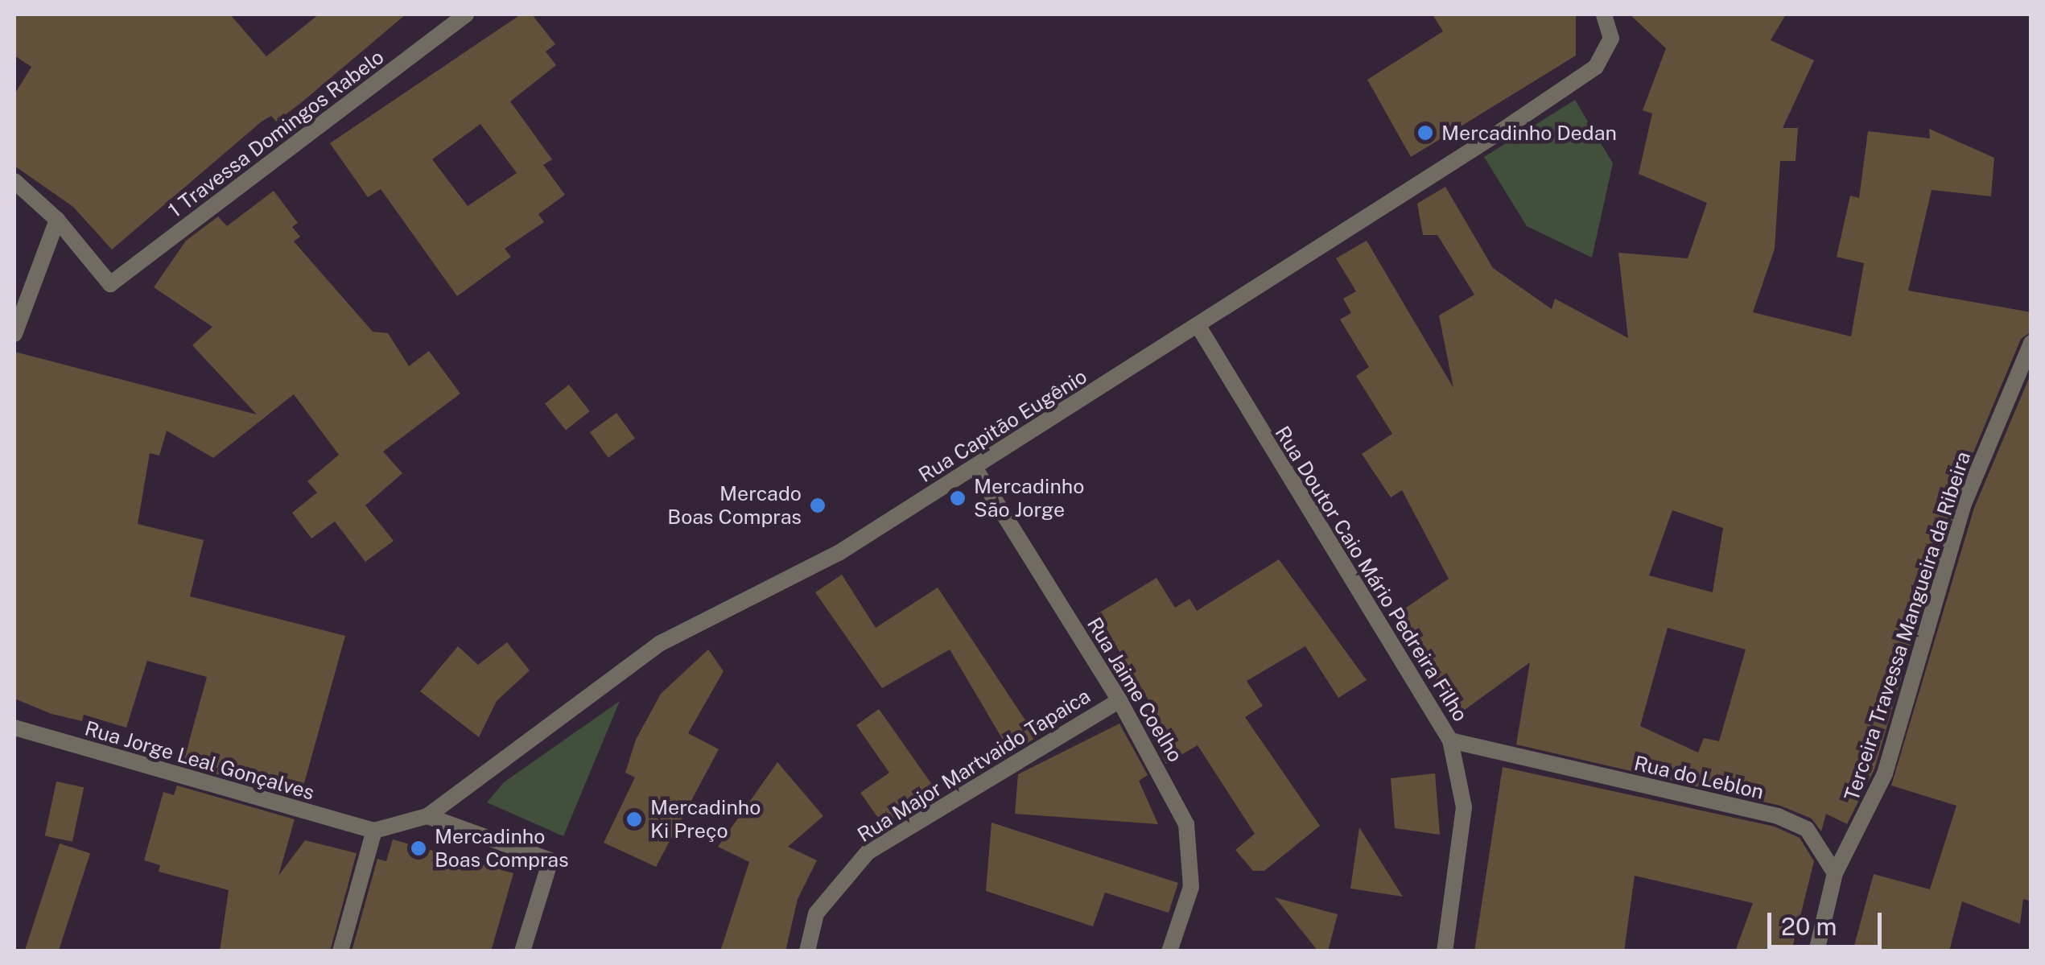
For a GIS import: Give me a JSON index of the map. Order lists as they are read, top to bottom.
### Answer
{
  "streets": {
    "street": [
      "1 Travessa Domingos Rabelo",
      "Rua Capitão Eugênio",
      "Rua Doutor Caio Mário Pedreira Filho",
      "Terceira Travessa Mangueira da Ribeira",
      "Rua Jaime Coelho",
      "Rua Jorge Leal Gonçalves",
      "Rua Major Martvaido Tapaica",
      "Rua do Leblon"
    ]
  },
  "crossings": [
    ["Rua Capitão Eugênio", "Rua Doutor Caio Mário Pedreira Filho"],
    ["Rua Capitão Eugênio", "Rua Jaime Coelho"],
    ["Rua Capitão Eugênio", "Rua Jorge Leal Gonçalves"],
    ["Rua Doutor Caio Mário Pedreira Filho", "Rua do Leblon"],
    ["Terceira Travessa Mangueira da Ribeira", "Rua do Leblon"],
    ["Rua Jaime Coelho", "Rua Major Martvaido Tapaica"]
  ],
  "places": [
    "Mercadinho Dedan",
    "Mercadinho São Jorge",
    "Mercado Boas Compras",
    "Mercadinho Ki Preço",
    "Mercadinho Boas Compras"
  ],
  "scale_bar": "20 m"
}
